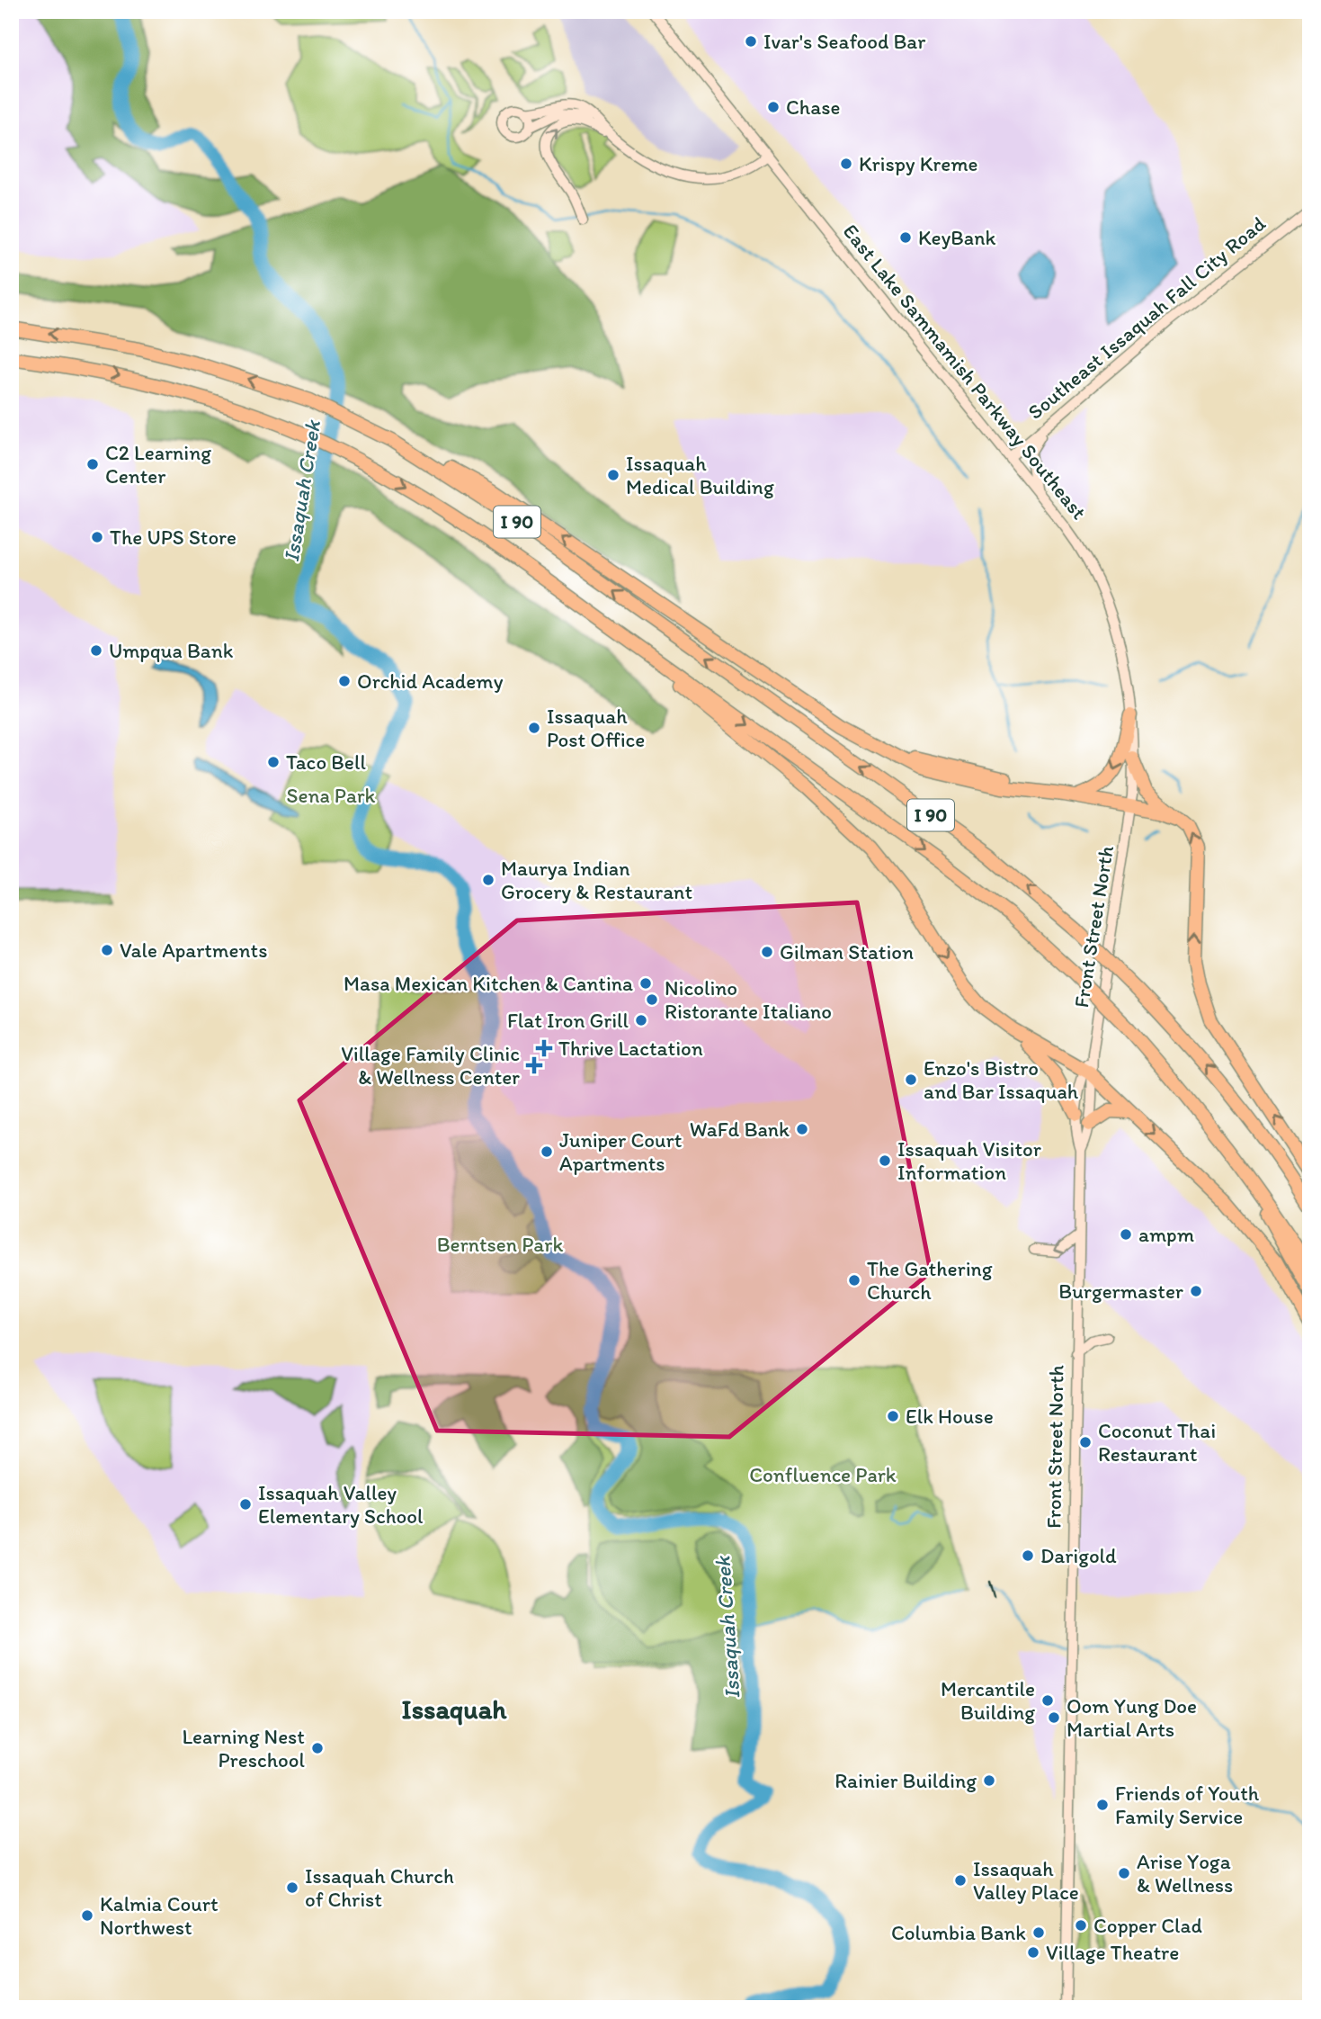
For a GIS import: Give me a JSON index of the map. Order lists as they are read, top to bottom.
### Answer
{
  "streets": {
    "highway": ["I 90"],
    "main road": ["Southeast Issaquah Fall City Road", "East Lake Sammamish Parkway Southeast", "Front Street North"]
  },
  "crossings": [
    ["Southeast Issaquah Fall City Road", "East Lake Sammamish Parkway Southeast"],
    ["East Lake Sammamish Parkway Southeast", "Front Street North"]
  ],
  "districts": ["Issaquah"],
  "water": ["Issaquah Creek"],
  "parks": ["Sena Park", "Berntsen Park", "Confluence Park"],
  "places": {
    "other": [
      "Ivar's Seafood Bar",
      "Chase",
      "Krispy Kreme",
      "KeyBank",
      "C2 Learning Center",
      "Issaquah Medical Building",
      "The UPS Store",
      "Umpqua Bank",
      "Orchid Academy",
      "Issaquah Post Office",
      "Taco Bell",
      "Maurya Indian Grocery & Restaurant",
      "Vale Apartments",
      "Gilman Station",
      "Masa Mexican Kitchen & Cantina",
      "Nicolino Ristorante Italiano",
      "Flat Iron Grill",
      "Enzo's Bistro and Bar Issaquah",
      "WaFd Bank",
      "Juniper Court Apartments",
      "Issaquah Visitor Information",
      "ampm",
      "The Gathering Church",
      "Burgermaster",
      "Elk House",
      "Coconut Thai Restaurant",
      "Issaquah Valley Elementary School",
      "Darigold",
      "Mercantile Building",
      "Oom Yung Doe Martial Arts",
      "Learning Nest Preschool",
      "Rainier Building",
      "Friends of Youth Family Service",
      "Arise Yoga & Wellness",
      "Issaquah Valley Place",
      "Issaquah Church of Christ",
      "Kalmia Court Northwest",
      "Copper Clad",
      "Columbia Bank",
      "Village Theatre"
    ],
    "health": ["Thrive Lactation", "Village Family Clinic & Wellness Center"]
  }
}
